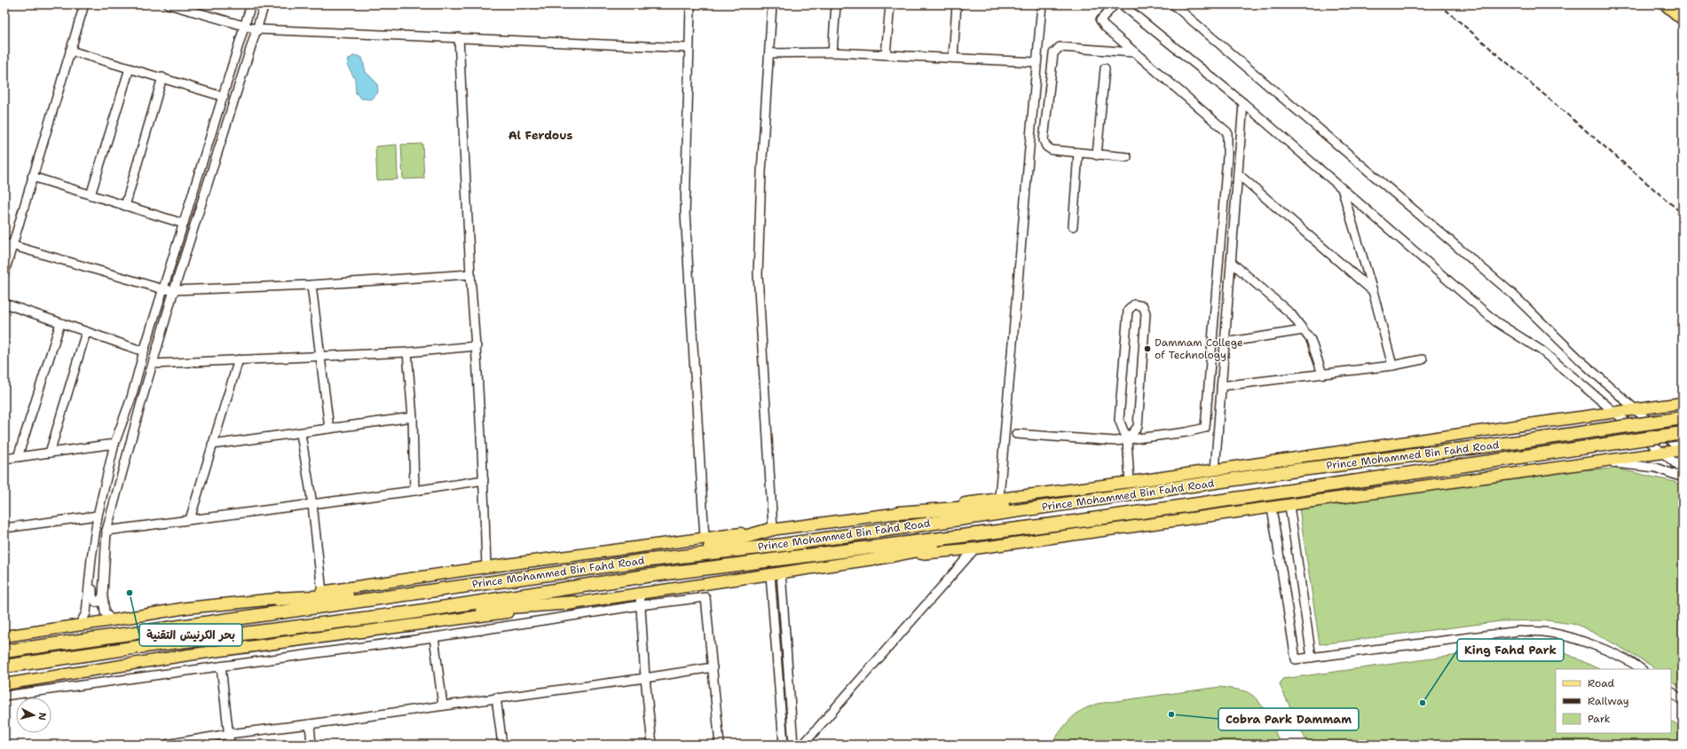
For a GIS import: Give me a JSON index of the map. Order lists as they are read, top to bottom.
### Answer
{
  "streets": {
    "highway": ["Prince Mohammed Bin Fahd Road"]
  },
  "districts": ["Al Ferdous"],
  "places": [
    "Dammam College of Technology",
    "بحر الكرنيش التقنية",
    "King Fahd Park",
    "Cobra Park Dammam"
  ],
  "legend": ["Road", "Railway", "Park"],
  "north": "right"
}
